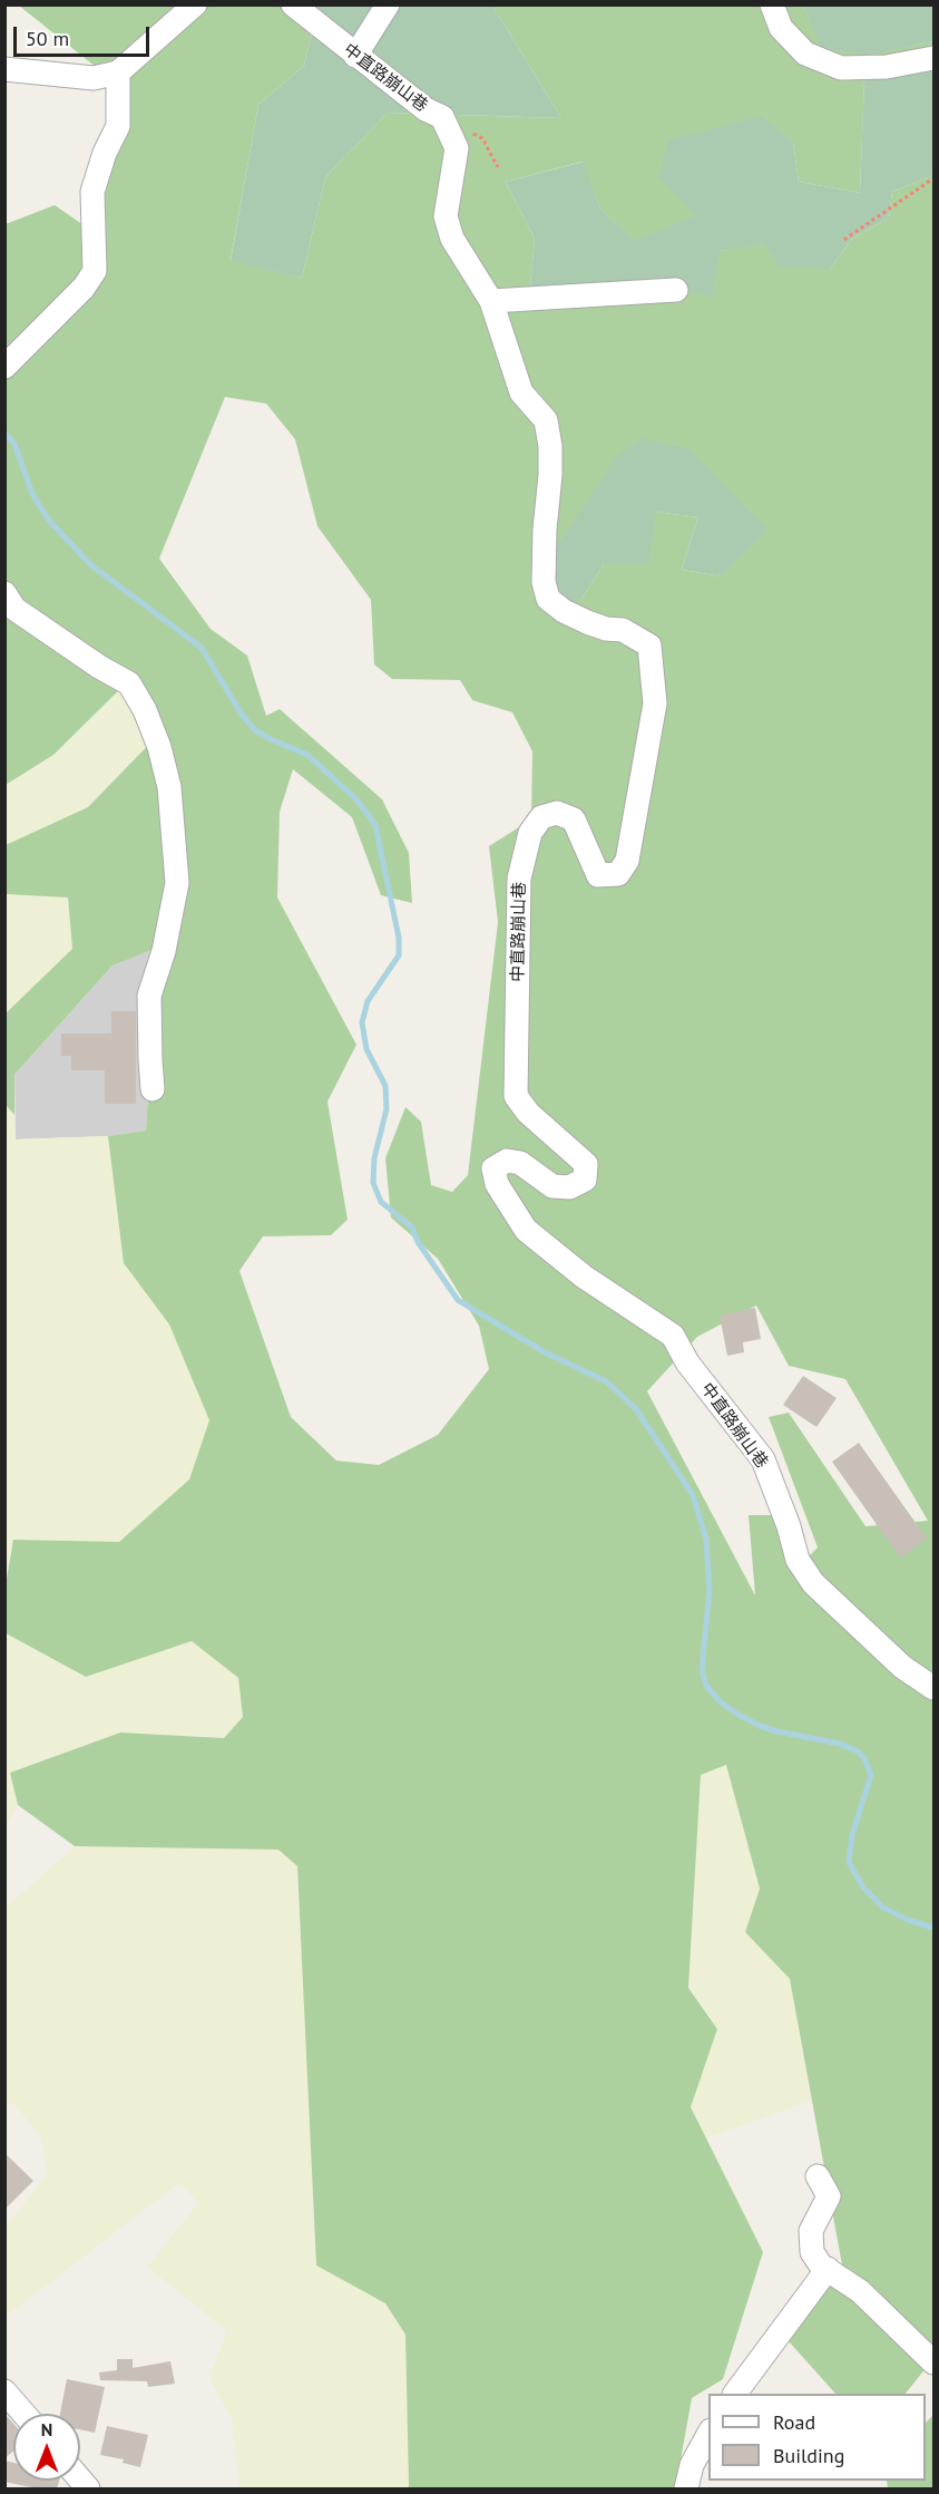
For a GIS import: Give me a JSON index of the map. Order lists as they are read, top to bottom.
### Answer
{
  "streets": {
    "street": ["中直路崩山巷"]
  },
  "legend": ["Road", "Building"],
  "scale_bar": "50 m",
  "north": "top"
}
